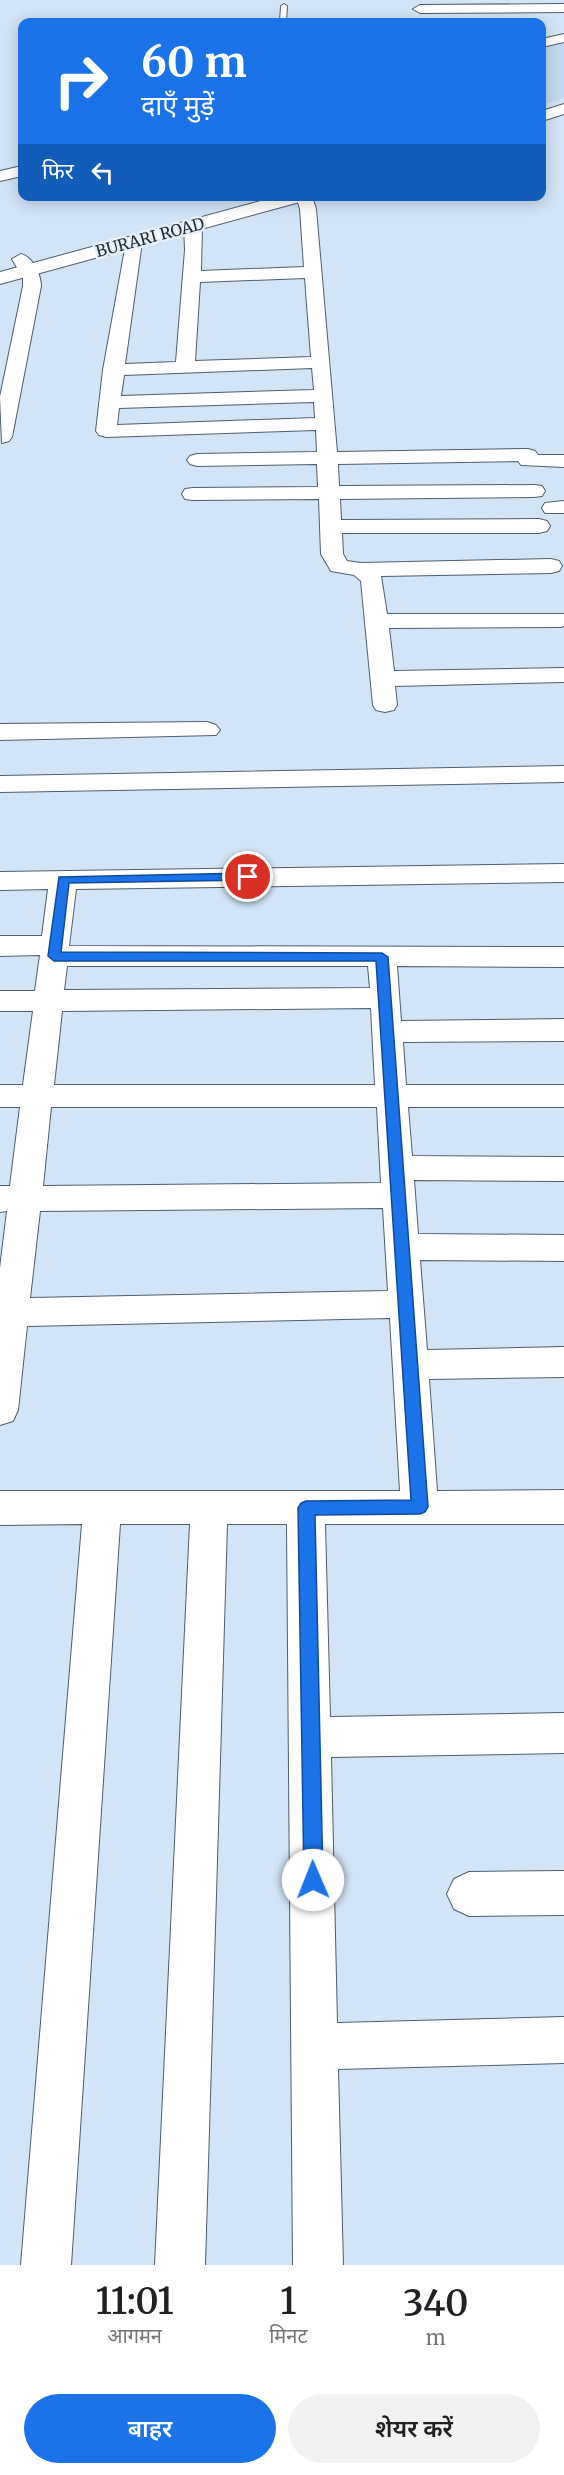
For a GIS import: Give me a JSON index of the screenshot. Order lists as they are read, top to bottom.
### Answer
{
  "streets": {
    "main road": ["BURARI ROAD"]
  },
  "page": {
    "turn": ["60 m", "दाएँ मुड़ें"],
    "then": "फिर",
    "eta": [
      "11:01",
      "आगमन",
      "1",
      "मिनट",
      "340",
      "m"
    ],
    "buttons": ["बाहर", "शेयर करें"]
  }
}
